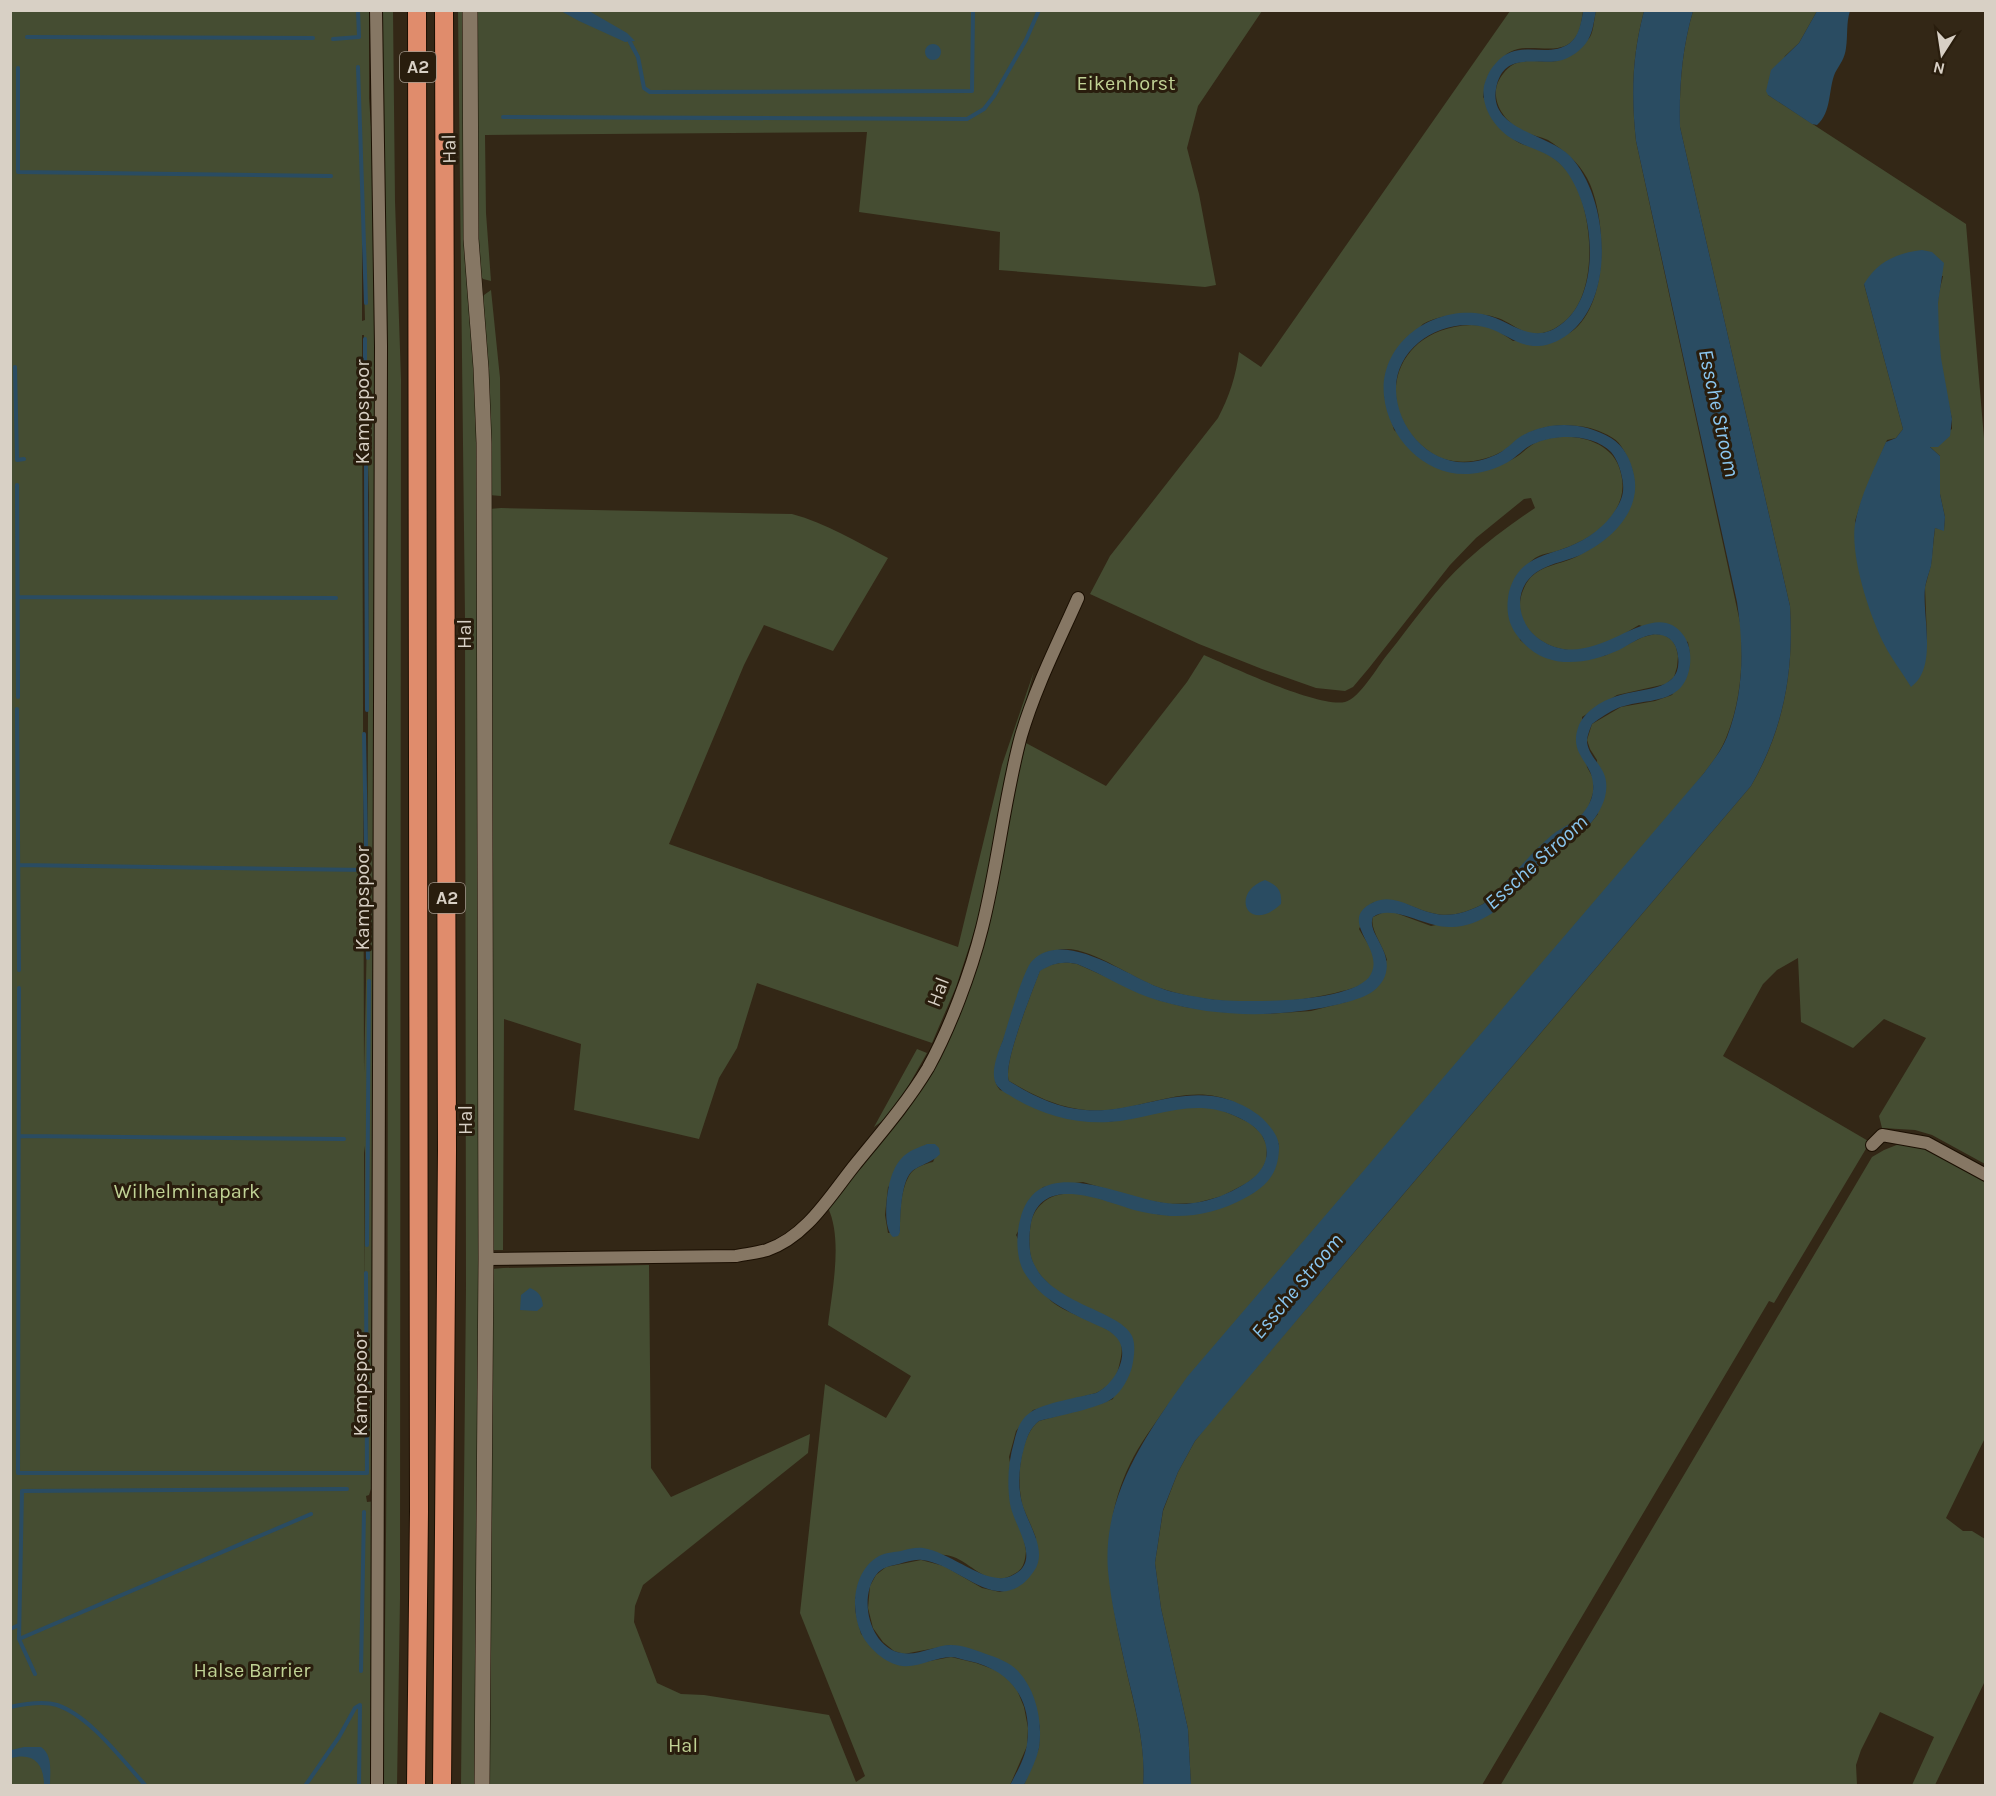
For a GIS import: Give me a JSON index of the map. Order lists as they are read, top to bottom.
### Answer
{
  "streets": {
    "highway": ["A2"],
    "street": ["Hal", "Kampspoor"]
  },
  "water": ["Essche Stroom"],
  "parks": [
    "Eikenhorst",
    "Wilhelminapark",
    "Halse Barrier",
    "Hal"
  ],
  "north": "bottom"
}
